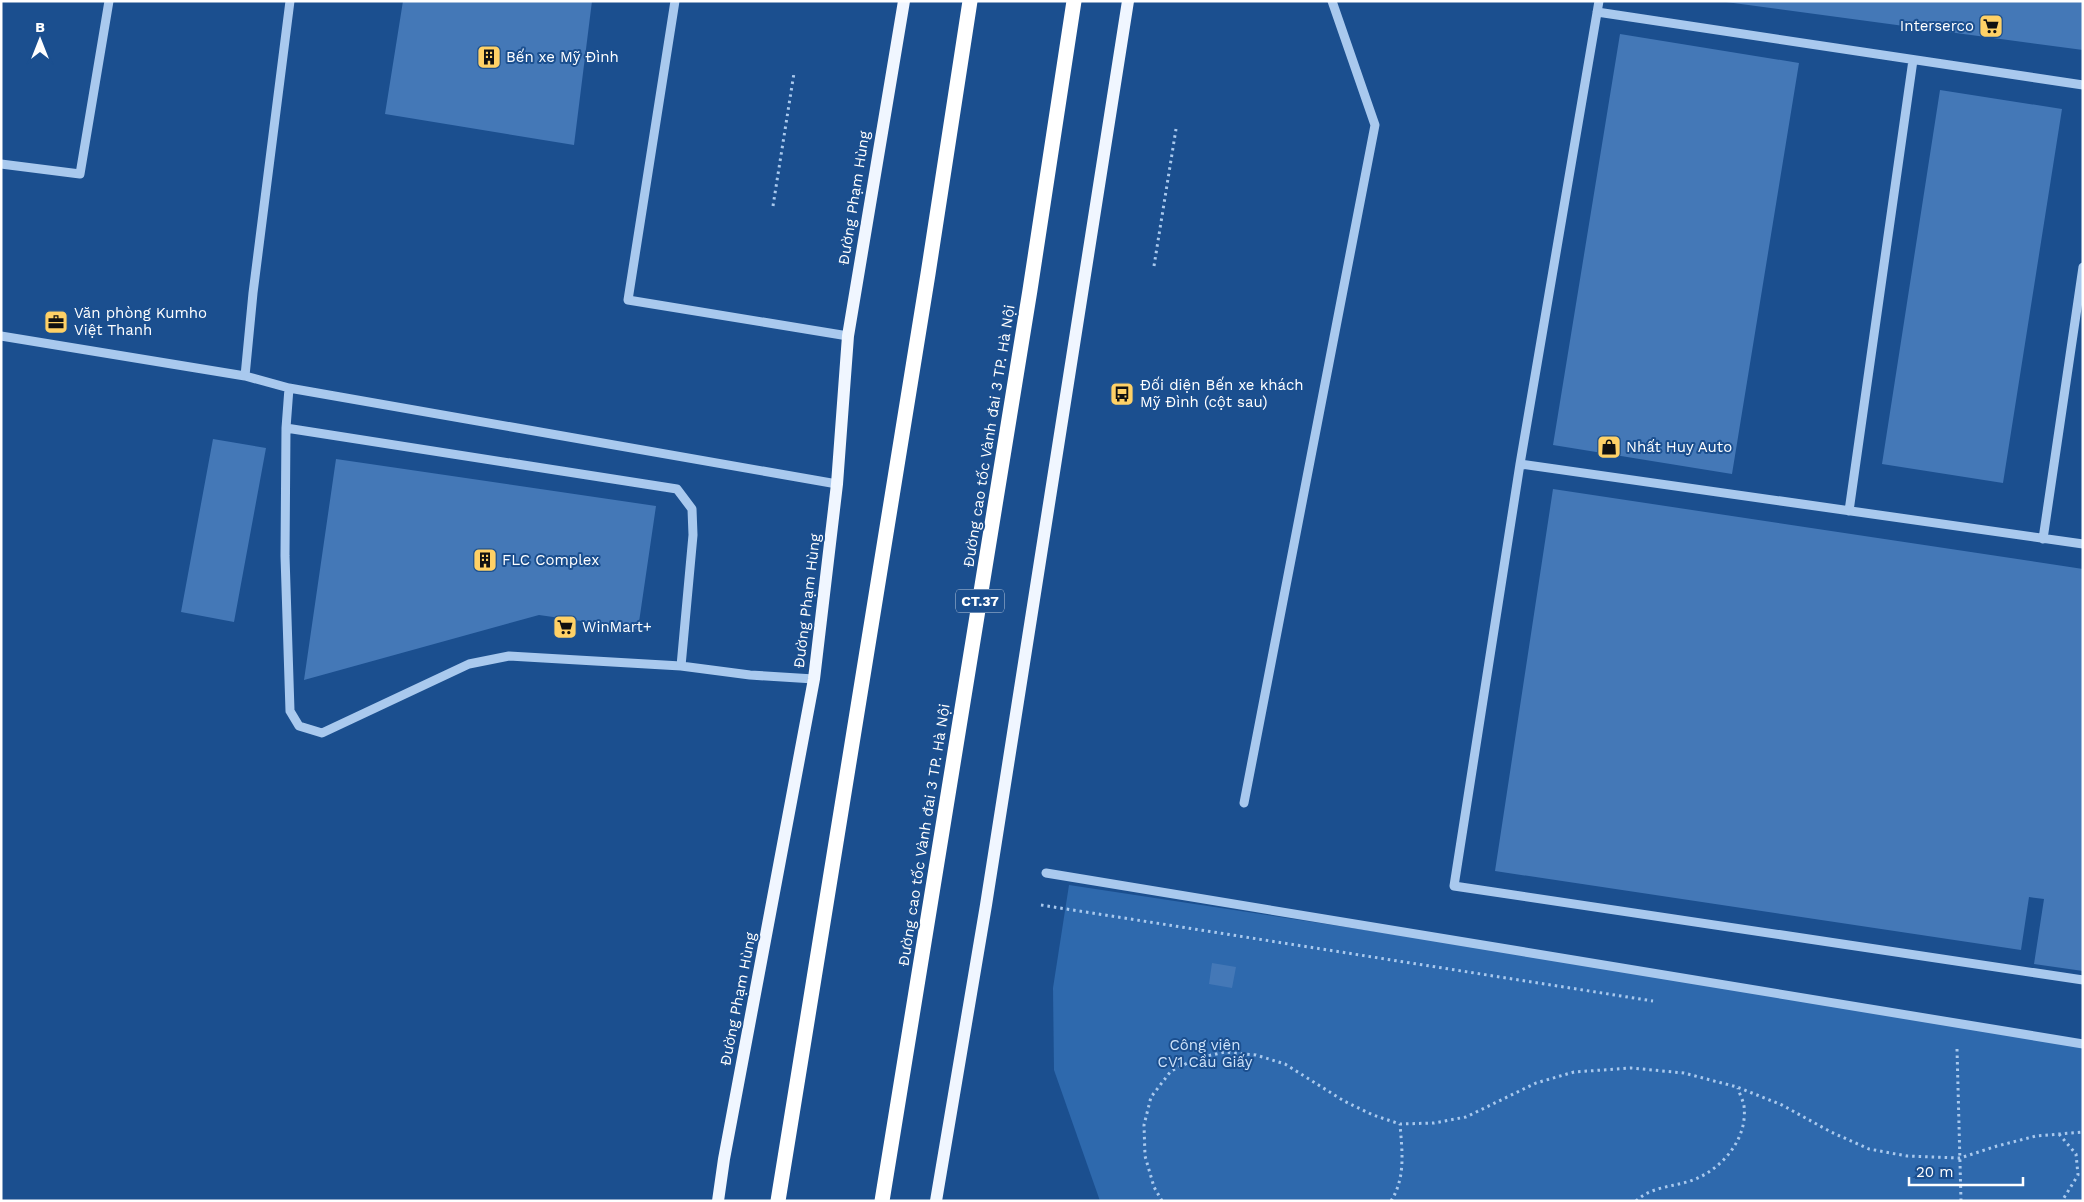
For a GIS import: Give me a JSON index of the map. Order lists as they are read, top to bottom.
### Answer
{
  "streets": {
    "highway": ["Đường cao tốc Vành đai 3 TP. Hà Nội", "CT.37"],
    "main road": ["Đường Phạm Hùng"]
  },
  "parks": ["Công viên CV1 Cầu Giấy"],
  "places": {
    "supermarket": ["Interserco", "WinMart+"],
    "building": ["Bến xe Mỹ Đình", "FLC Complex"],
    "office": ["Văn phòng Kumho Việt Thanh"],
    "bus stop": ["Đối diện Bến xe khách Mỹ Đình (cột sau)"],
    "shop": ["Nhất Huy Auto"]
  },
  "scale_bar": "20 m",
  "north": "top"
}
